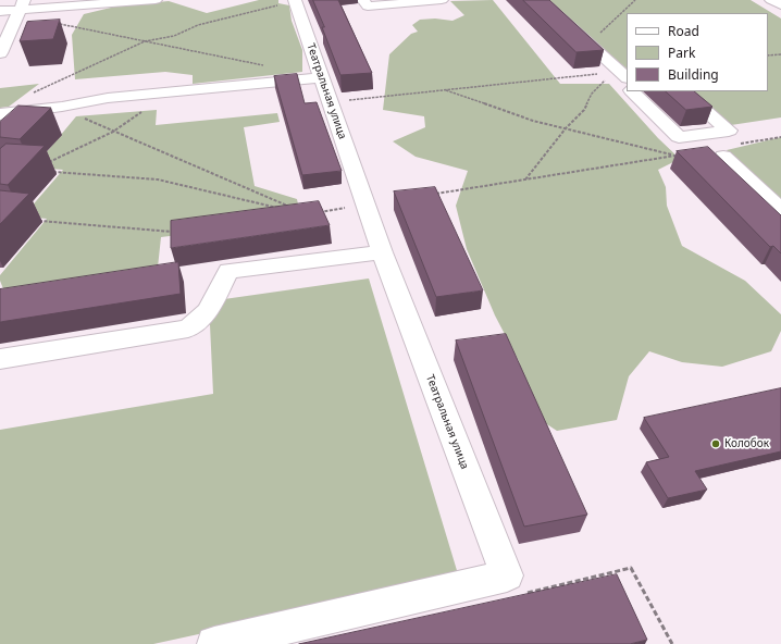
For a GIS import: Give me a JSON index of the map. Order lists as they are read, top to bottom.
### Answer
{
  "streets": {
    "street": ["Театральная улица"]
  },
  "places": ["Колобок"],
  "legend": ["Road", "Park", "Building"]
}
